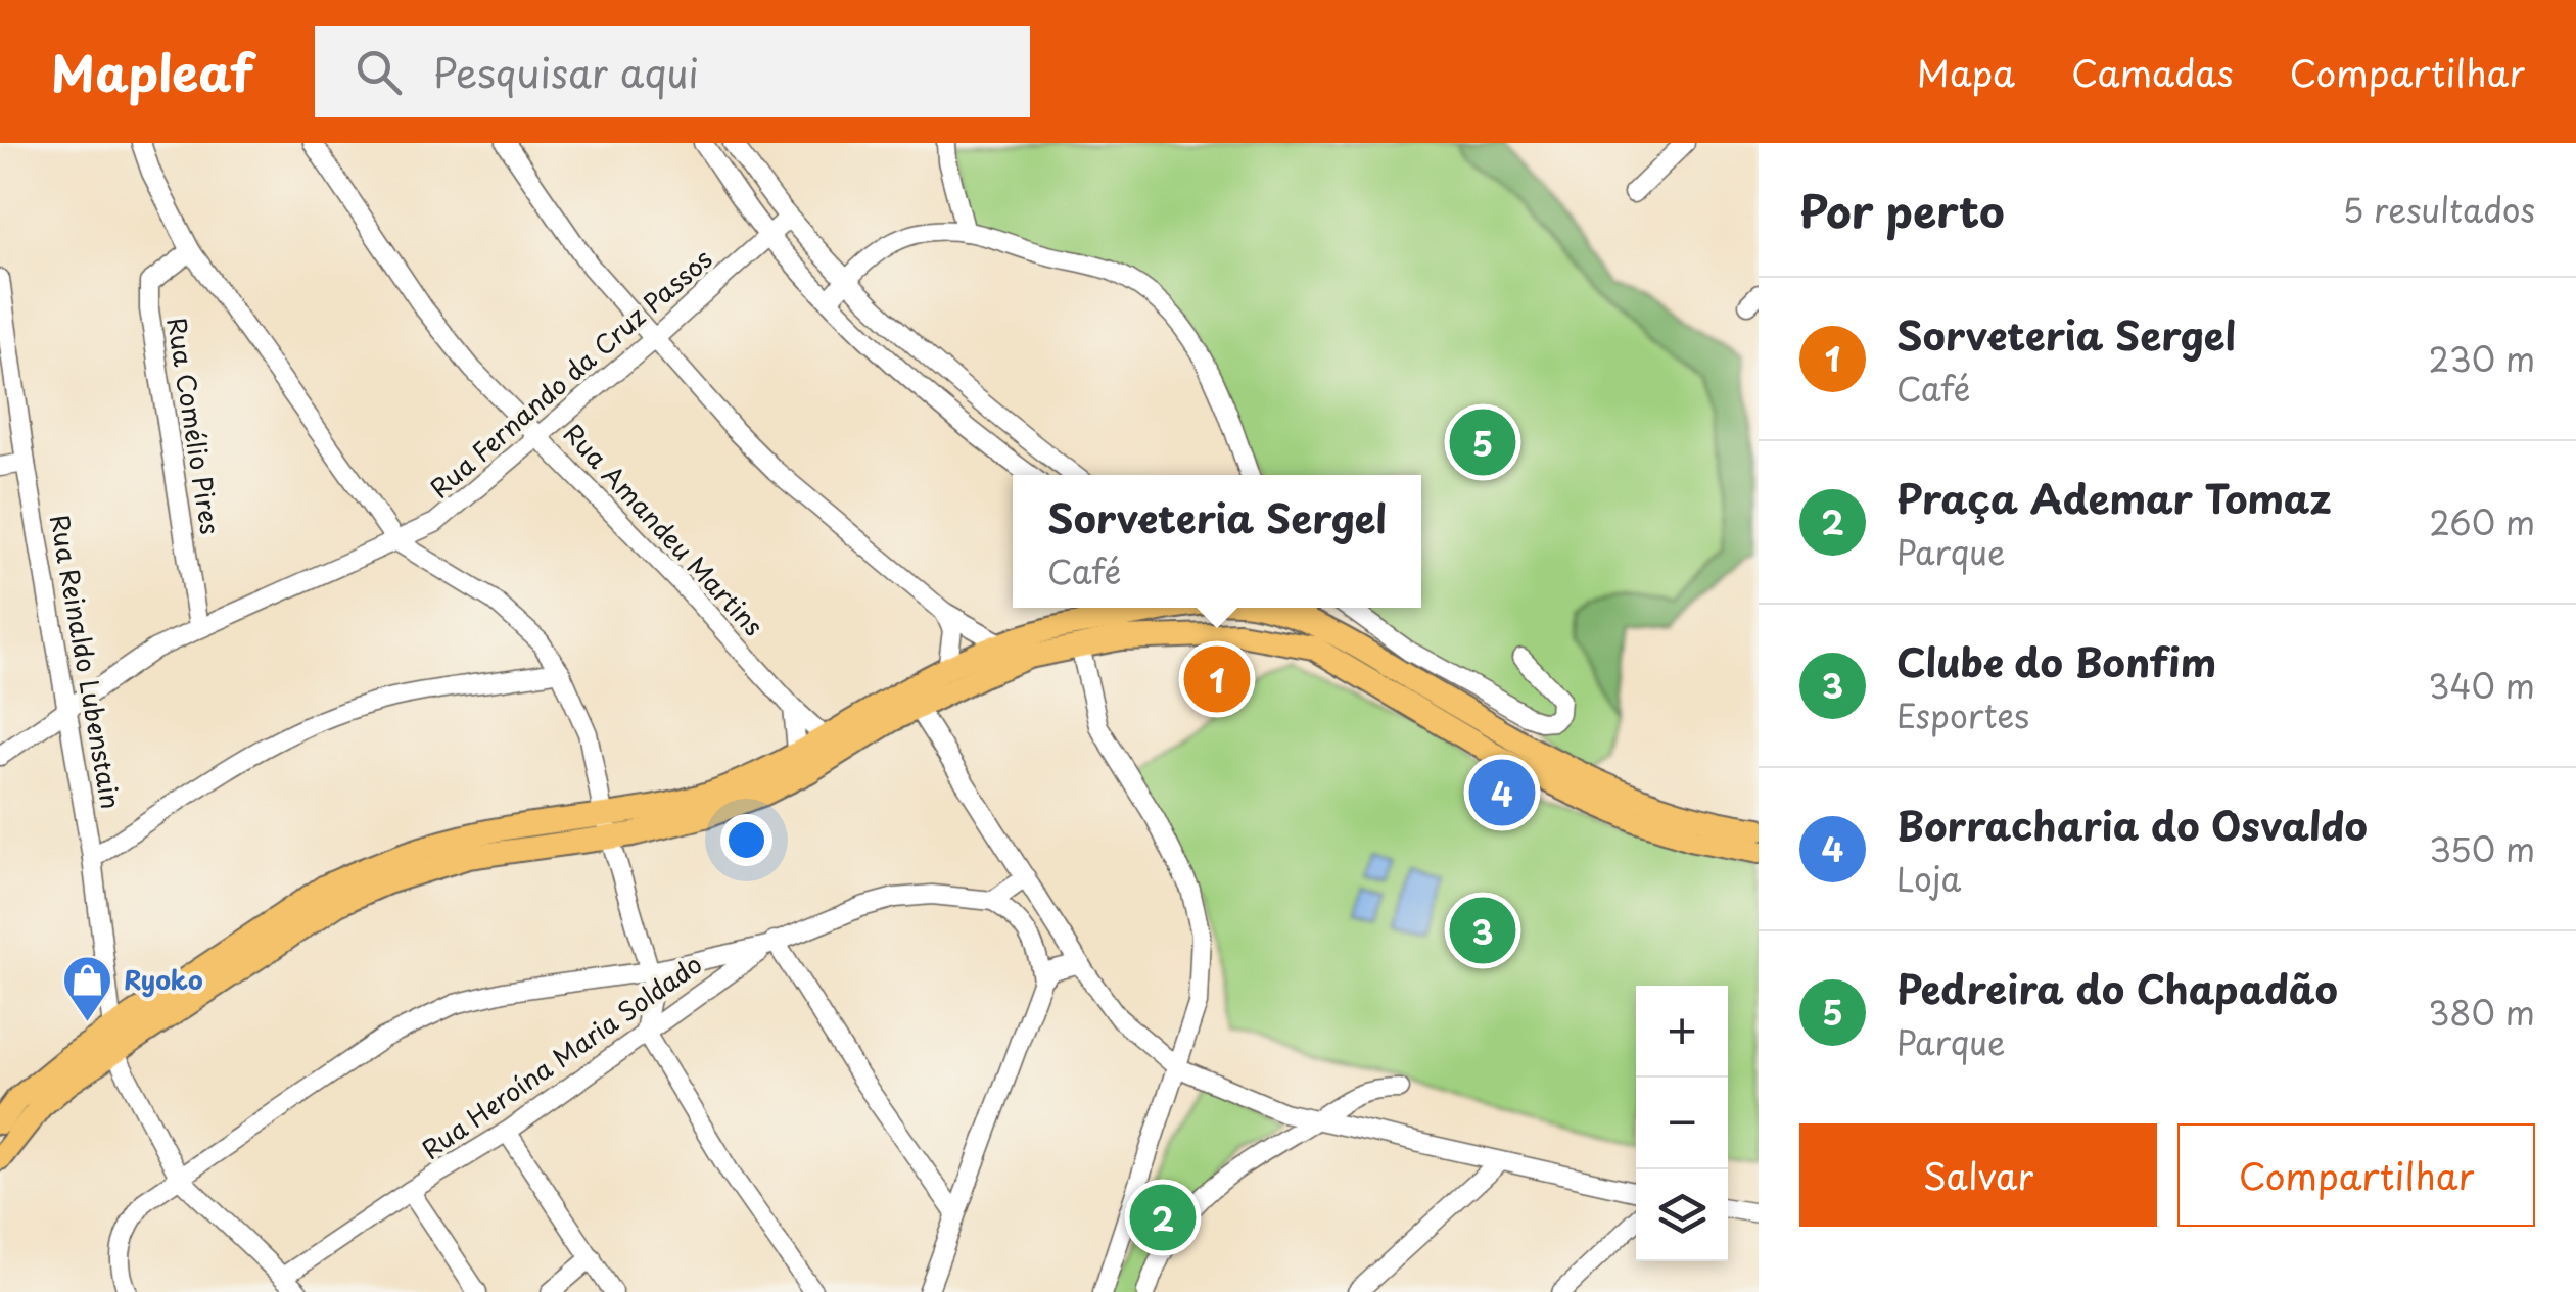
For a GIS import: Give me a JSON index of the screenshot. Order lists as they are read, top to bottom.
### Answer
{
  "streets": {
    "street": [
      "Rua Fernando da Cruz Passos",
      "Rua Comélio Pires",
      "Rua Amandeu Martins",
      "Rua Reinaldo Lubenstain",
      "Rua Heroína Maria Soldado"
    ]
  },
  "crossings": [
    ["Rua Fernando da Cruz Passos", "Rua Comélio Pires"],
    ["Rua Fernando da Cruz Passos", "Rua Amandeu Martins"],
    ["Rua Fernando da Cruz Passos", "Rua Reinaldo Lubenstain"]
  ],
  "places": {
    "shop": ["Ryoko"]
  },
  "page": {
    "header": "Mapleaf",
    "search": "Pesquisar aqui",
    "nav": ["Mapa", "Camadas", "Compartilhar"],
    "heading": ["Por perto", "5 resultados"],
    "list": [
      {
        "mark": "1",
        "name": "Sorveteria Sergel",
        "note": "Café",
        "value": "230 m"
      },
      {
        "mark": "2",
        "name": "Praça Ademar Tomaz",
        "note": "Parque",
        "value": "260 m"
      },
      {
        "mark": "3",
        "name": "Clube do Bonfim",
        "note": "Esportes",
        "value": "340 m"
      },
      {
        "mark": "4",
        "name": "Borracharia do Osvaldo",
        "note": "Loja",
        "value": "350 m"
      },
      {
        "mark": "5",
        "name": "Pedreira do Chapadão",
        "note": "Parque",
        "value": "380 m"
      }
    ],
    "pins": [
      "5",
      "1",
      "4",
      "3",
      "2"
    ],
    "popup": ["Sorveteria Sergel", "Café"],
    "map_buttons": ["+", "−"],
    "buttons": ["Salvar", "Compartilhar"]
  }
}
